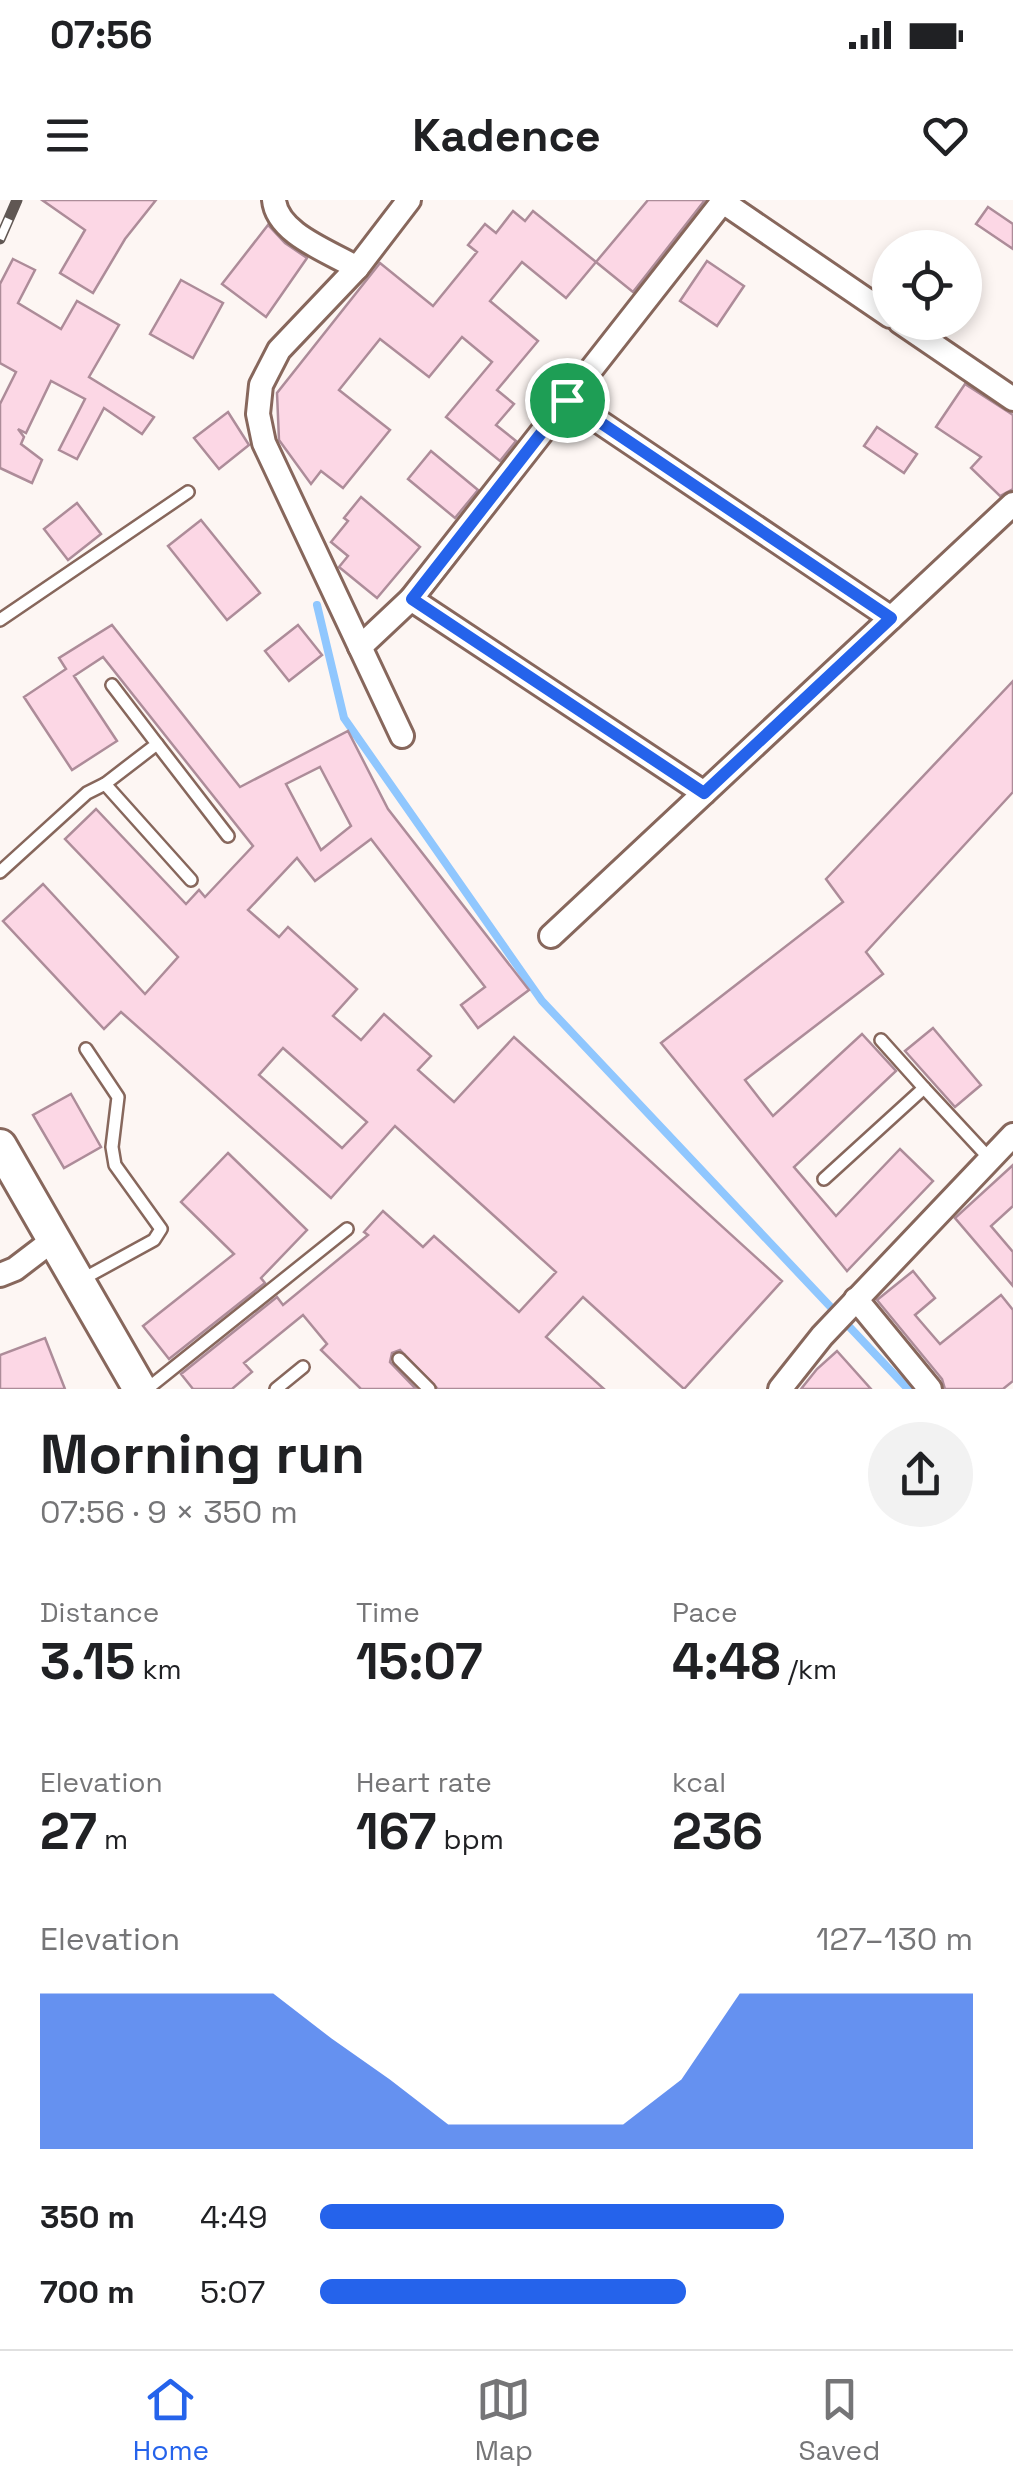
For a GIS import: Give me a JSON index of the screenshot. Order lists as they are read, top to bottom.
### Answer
{
  "page": {
    "status": "07:56",
    "header": "Kadence",
    "heading": ["Morning run", "07:56 · 9 × 350 m"],
    "stats": [
      ["Distance", "3.15 km"],
      ["Time", "15:07"],
      ["Pace", "4:48 /km"],
      ["Elevation", "27 m"],
      ["Heart rate", "167 bpm"],
      ["kcal", "236"]
    ],
    "chart": ["Elevation", "127–130 m"],
    "list": [
      {
        "name": "350 m",
        "note": "4:49"
      },
      {
        "name": "700 m",
        "note": "5:07"
      }
    ],
    "tabs": ["Home", "Map", "Saved"]
  }
}
